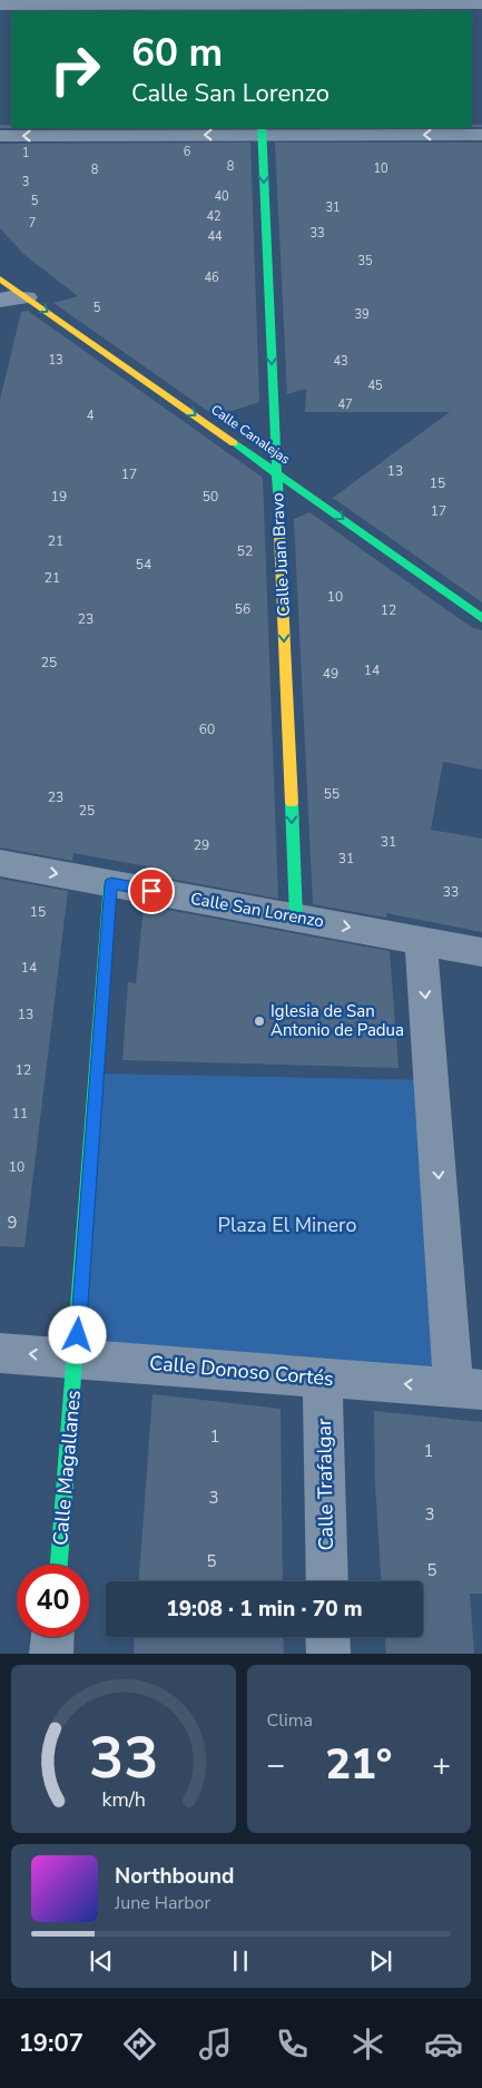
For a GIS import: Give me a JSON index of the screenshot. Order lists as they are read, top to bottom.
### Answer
{
  "streets": {
    "street": [
      "Calle Canalejas",
      "Calle Juan Bravo",
      "Calle San Lorenzo",
      "Calle Donoso Cortés",
      "Calle Magallanes",
      "Calle Trafalgar"
    ]
  },
  "crossings": [
    ["Calle Canalejas", "Calle Juan Bravo"],
    ["Calle Juan Bravo", "Calle San Lorenzo"],
    ["Calle Donoso Cortés", "Calle Magallanes"],
    ["Calle Donoso Cortés", "Calle Trafalgar"]
  ],
  "one_way": [
    "Calle Canalejas",
    "Calle Juan Bravo",
    "Calle San Lorenzo",
    "Calle Donoso Cortés"
  ],
  "parks": ["Plaza El Minero"],
  "places": ["Iglesia de San Antonio de Padua"],
  "house_numbers": [
    "6",
    "1",
    "8",
    "10",
    "8",
    "3",
    "40",
    "5",
    "31",
    "42",
    "7",
    "33",
    "44",
    "35",
    "46",
    "5",
    "39",
    "13",
    "43",
    "45",
    "47",
    "4",
    "13",
    "17",
    "15",
    "19",
    "50",
    "17",
    "21",
    "52",
    "54",
    "21",
    "10",
    "56",
    "12",
    "23",
    "25",
    "14",
    "49",
    "60",
    "55",
    "23",
    "25",
    "31",
    "29",
    "31",
    "33",
    "15",
    "14",
    "13",
    "12",
    "11",
    "10",
    "9",
    "1",
    "1",
    "3",
    "3",
    "5",
    "5"
  ],
  "page": {
    "turn": ["60 m", "Calle San Lorenzo"],
    "limit": "40",
    "trip": "19:08 · 1 min · 70 m",
    "tile": "Clima",
    "heat": ["−", "21°", "+"],
    "song": ["Northbound", "June Harbor"],
    "tabs": "19:07",
    "gauge": ["33", "km/h"]
  }
}
